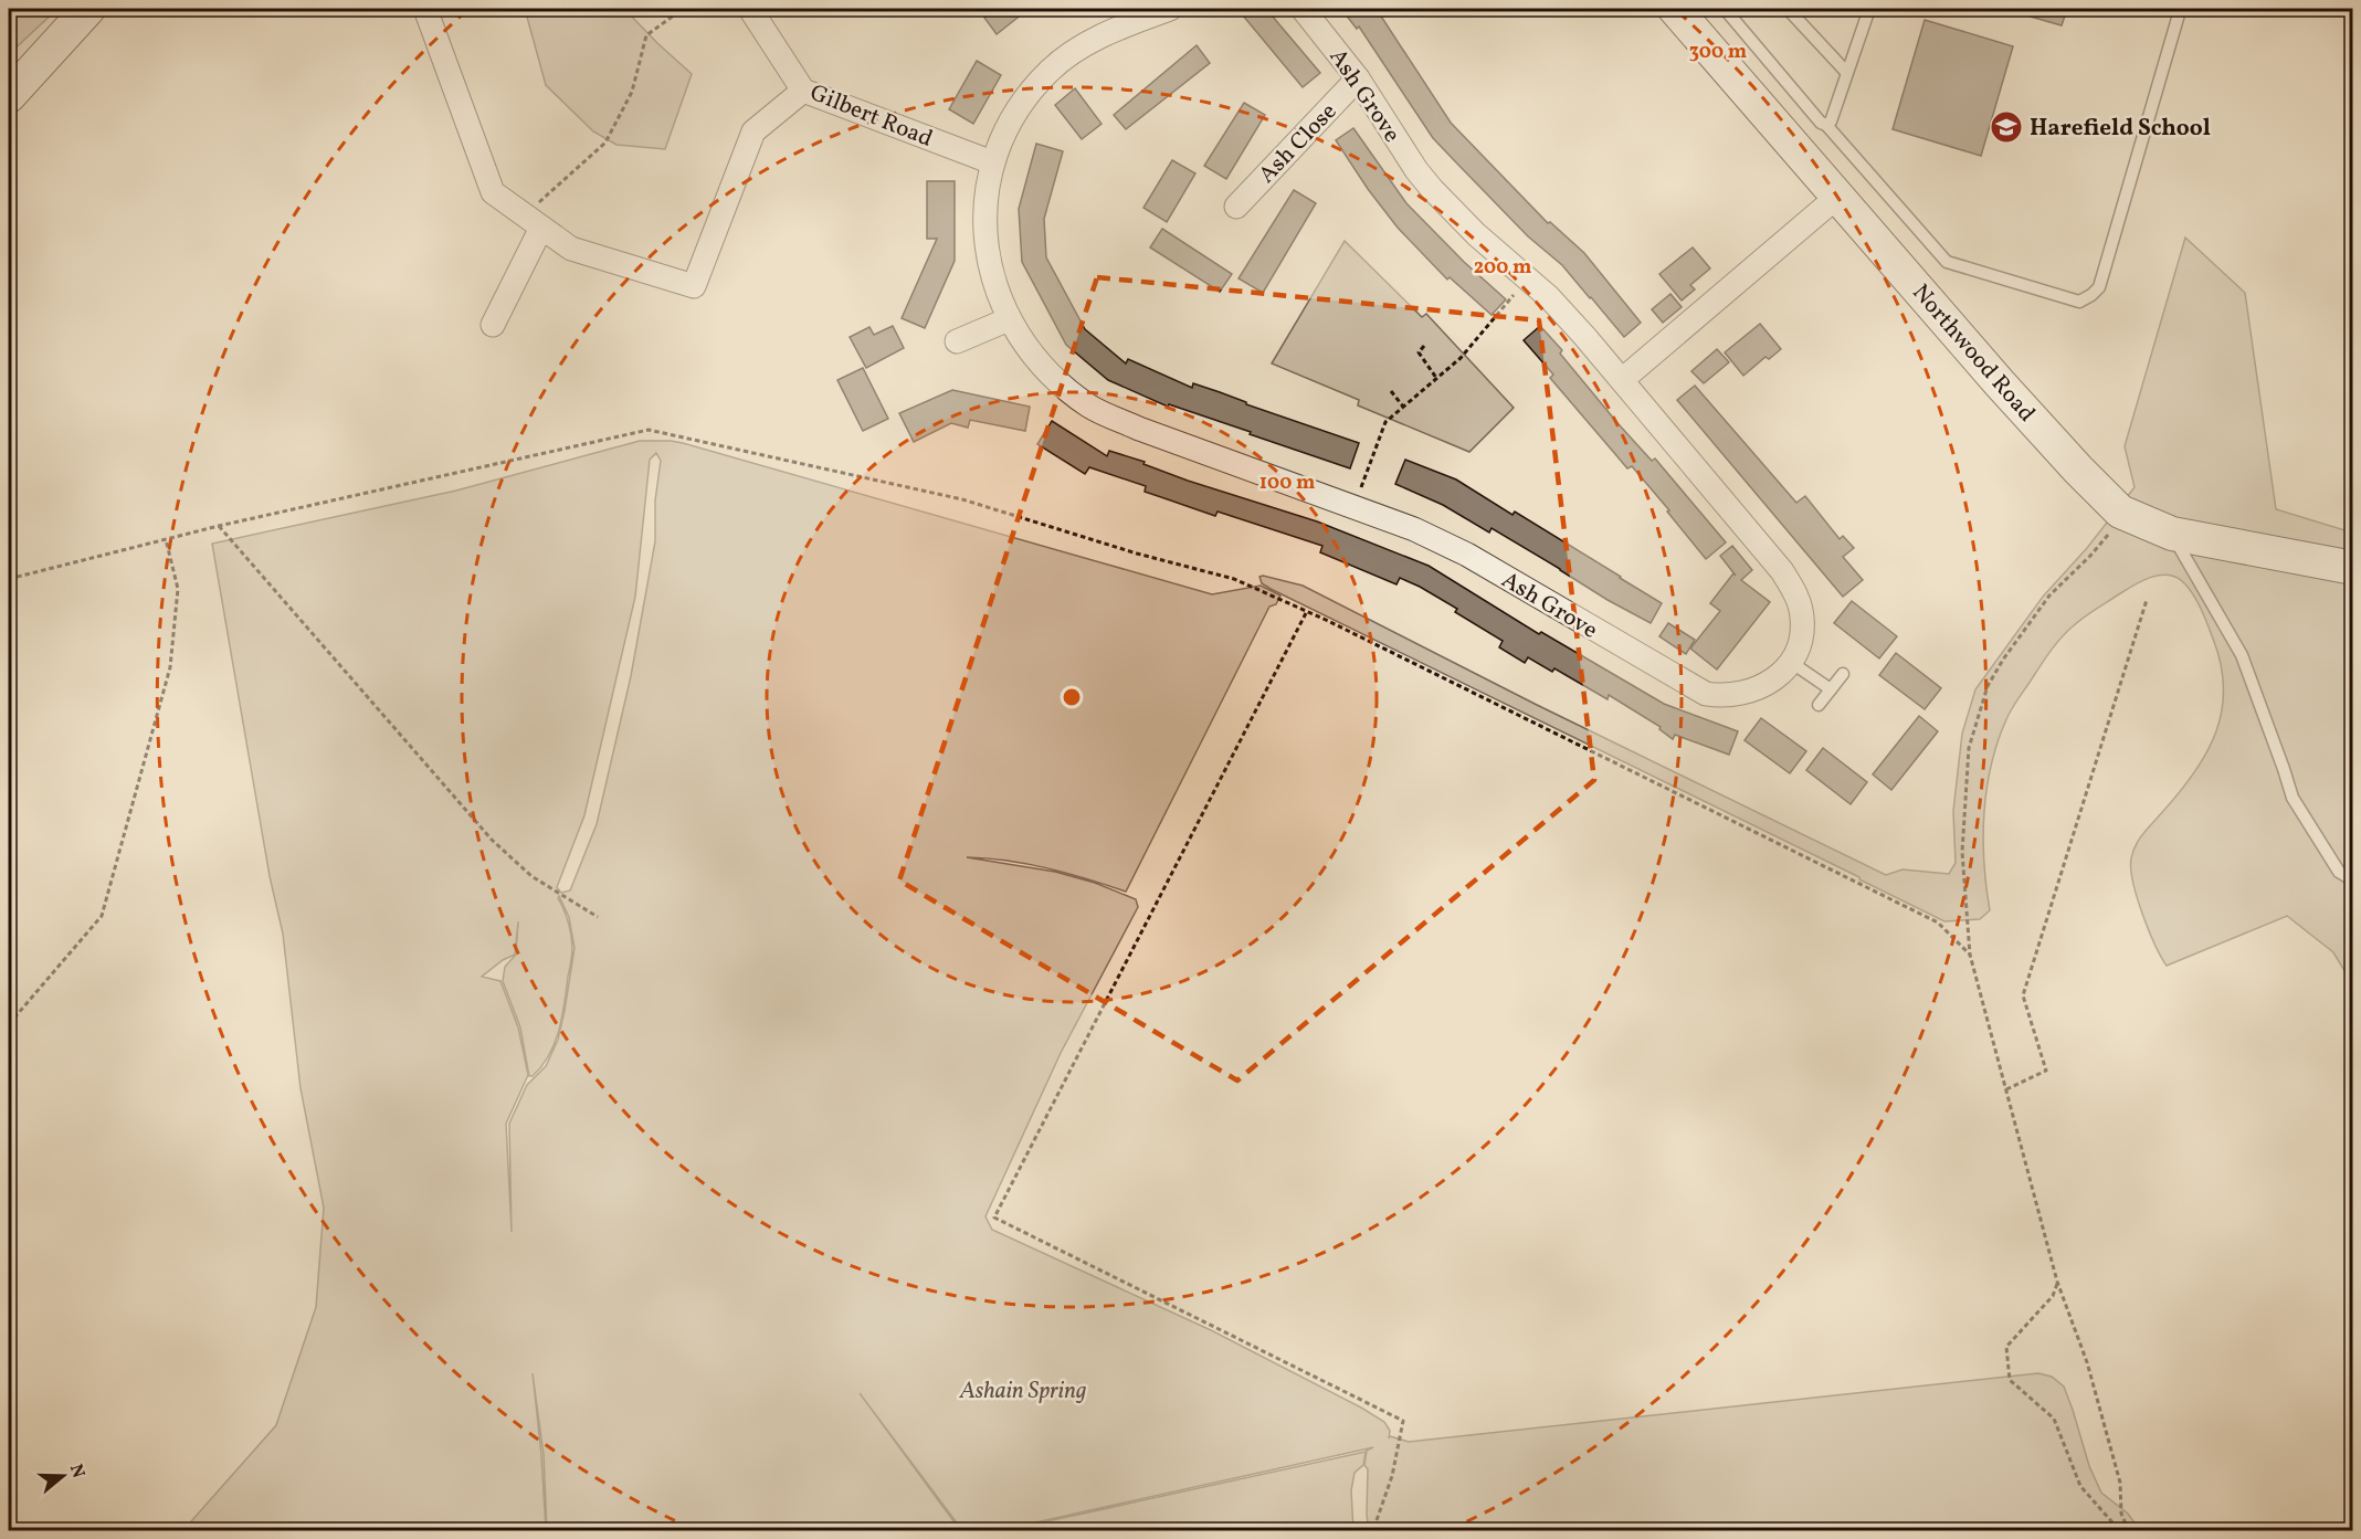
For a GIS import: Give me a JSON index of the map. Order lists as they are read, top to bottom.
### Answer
{
  "streets": {
    "street": [
      "Ash Grove",
      "Gilbert Road",
      "Ash Close",
      "Northwood Road"
    ]
  },
  "crossings": [
    ["Ash Grove", "Gilbert Road"],
    ["Ash Grove", "Ash Close"]
  ],
  "parks": ["Ashain Spring"],
  "places": {
    "school or university": ["Harefield School"]
  },
  "north": "right",
  "rings": ["300 m", "200 m", "100 m"]
}
